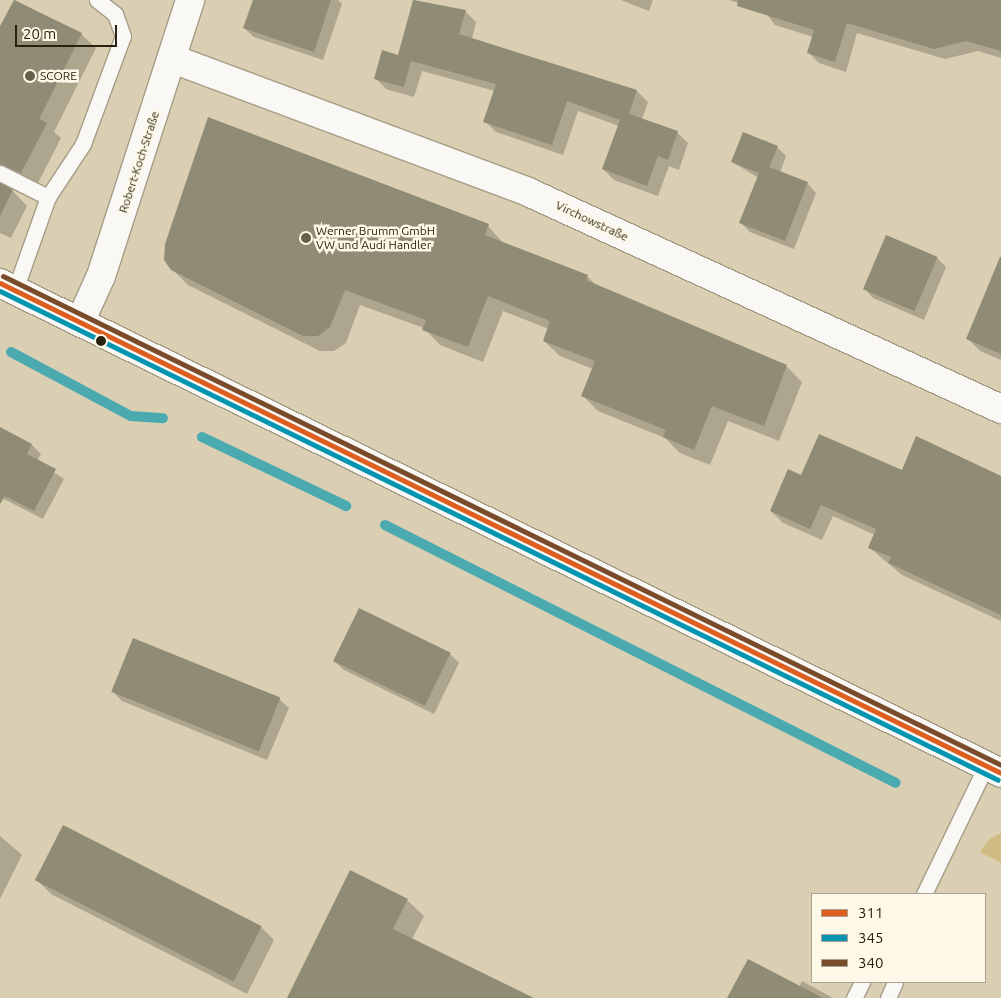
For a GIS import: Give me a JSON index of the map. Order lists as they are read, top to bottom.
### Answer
{
  "streets": {
    "street": ["Robert-Koch-Straße", "Virchowstraße"]
  },
  "crossings": [
    ["Robert-Koch-Straße", "Virchowstraße"]
  ],
  "places": ["SCORE", "Werner Brumm GmbH VW und Audi Handler"],
  "lines": ["transit line 340", "transit line 311", "transit line 345"],
  "legend": ["311", "345", "340"],
  "scale_bar": "20 m"
}
